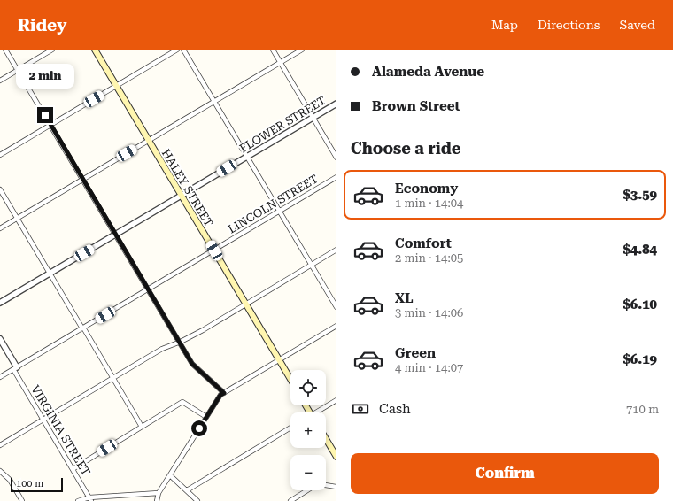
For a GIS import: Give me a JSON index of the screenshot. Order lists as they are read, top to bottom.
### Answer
{
  "streets": {
    "main road": ["HALEY STREET"],
    "street": ["FLOWER STREET", "LINCOLN STREET", "VIRGINIA STREET"]
  },
  "crossings": [
    ["FLOWER STREET", "HALEY STREET"],
    ["HALEY STREET", "LINCOLN STREET"],
    ["LINCOLN STREET", "VIRGINIA STREET"]
  ],
  "scale_bar": "100 m",
  "page": {
    "header": "Ridey",
    "nav": ["Map", "Directions", "Saved"],
    "banner": ["Alameda Avenue", "Brown Street"],
    "bubble": "2 min",
    "heading": "Choose a ride",
    "list": [
      {
        "name": "Economy",
        "note": "1 min · 14:04",
        "value": "$3.59"
      },
      {
        "name": "Comfort",
        "note": "2 min · 14:05",
        "value": "$4.84"
      },
      {
        "name": "XL",
        "note": "3 min · 14:06",
        "value": "$6.10"
      },
      {
        "name": "Green",
        "note": "4 min · 14:07",
        "value": "$6.19"
      }
    ],
    "map_buttons": ["+", "−"],
    "pay": ["Cash", "710 m"],
    "buttons": "Confirm",
    "scale": "100 m"
  }
}
